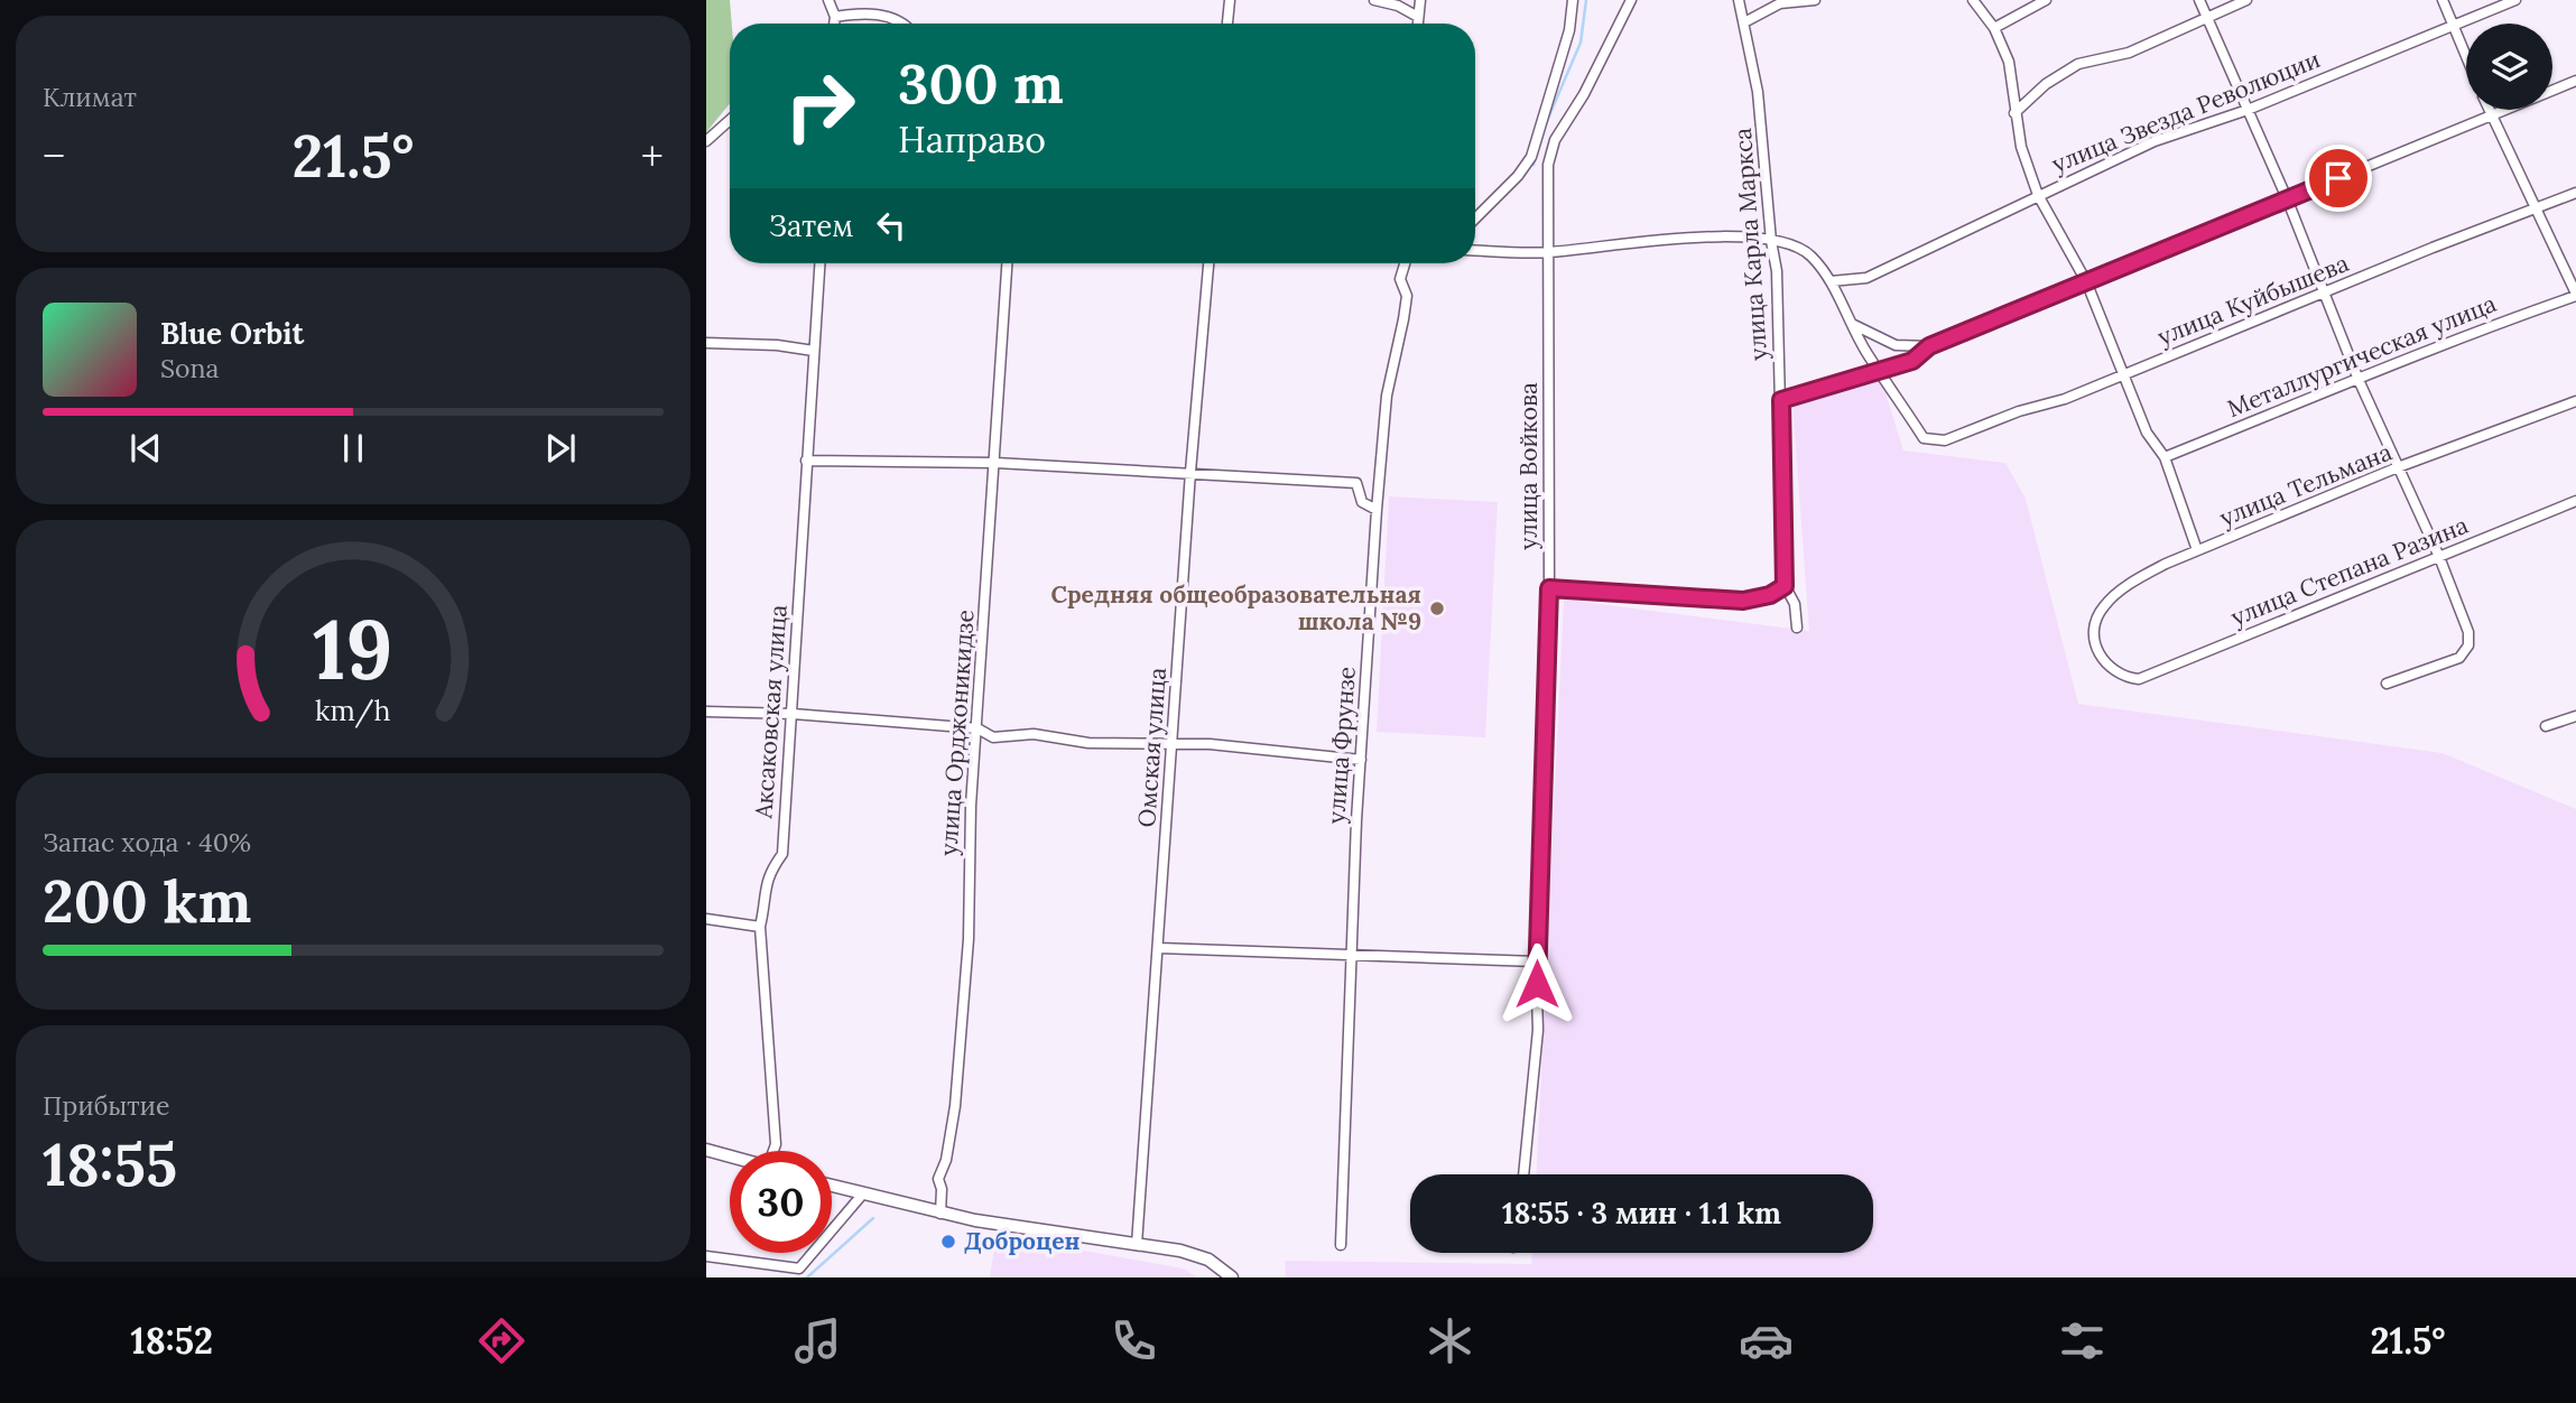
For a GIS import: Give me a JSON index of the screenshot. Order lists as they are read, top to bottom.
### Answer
{
  "streets": {
    "street": [
      "улица Звезда Революции",
      "улица Карла Маркса",
      "улица Куйбышева",
      "Металлургическая улица",
      "улица Войкова",
      "улица Тельмана",
      "улица Степана Разина",
      "Аксаковская улица",
      "улица Орджоникидзе",
      "улица Фрунзе",
      "Омская улица"
    ]
  },
  "crossings": [
    ["улица Тельмана", "улица Степана Разина"]
  ],
  "places": ["Средняя общеобразовательная школа №9", "Доброцен"],
  "page": {
    "tile": [
      "Климат",
      ["Запас хода · 40%", "200 km"],
      ["Прибытие", "18:55"]
    ],
    "turn": ["300 m", "Направо"],
    "heat": ["−", "21.5°", "+"],
    "then": "Затем",
    "song": ["Blue Orbit", "Sona"],
    "limit": "30",
    "trip": "18:55 · 3 мин · 1.1 km",
    "tabs": ["18:52", "21.5°"],
    "gauge": ["19", "km/h"]
  }
}
